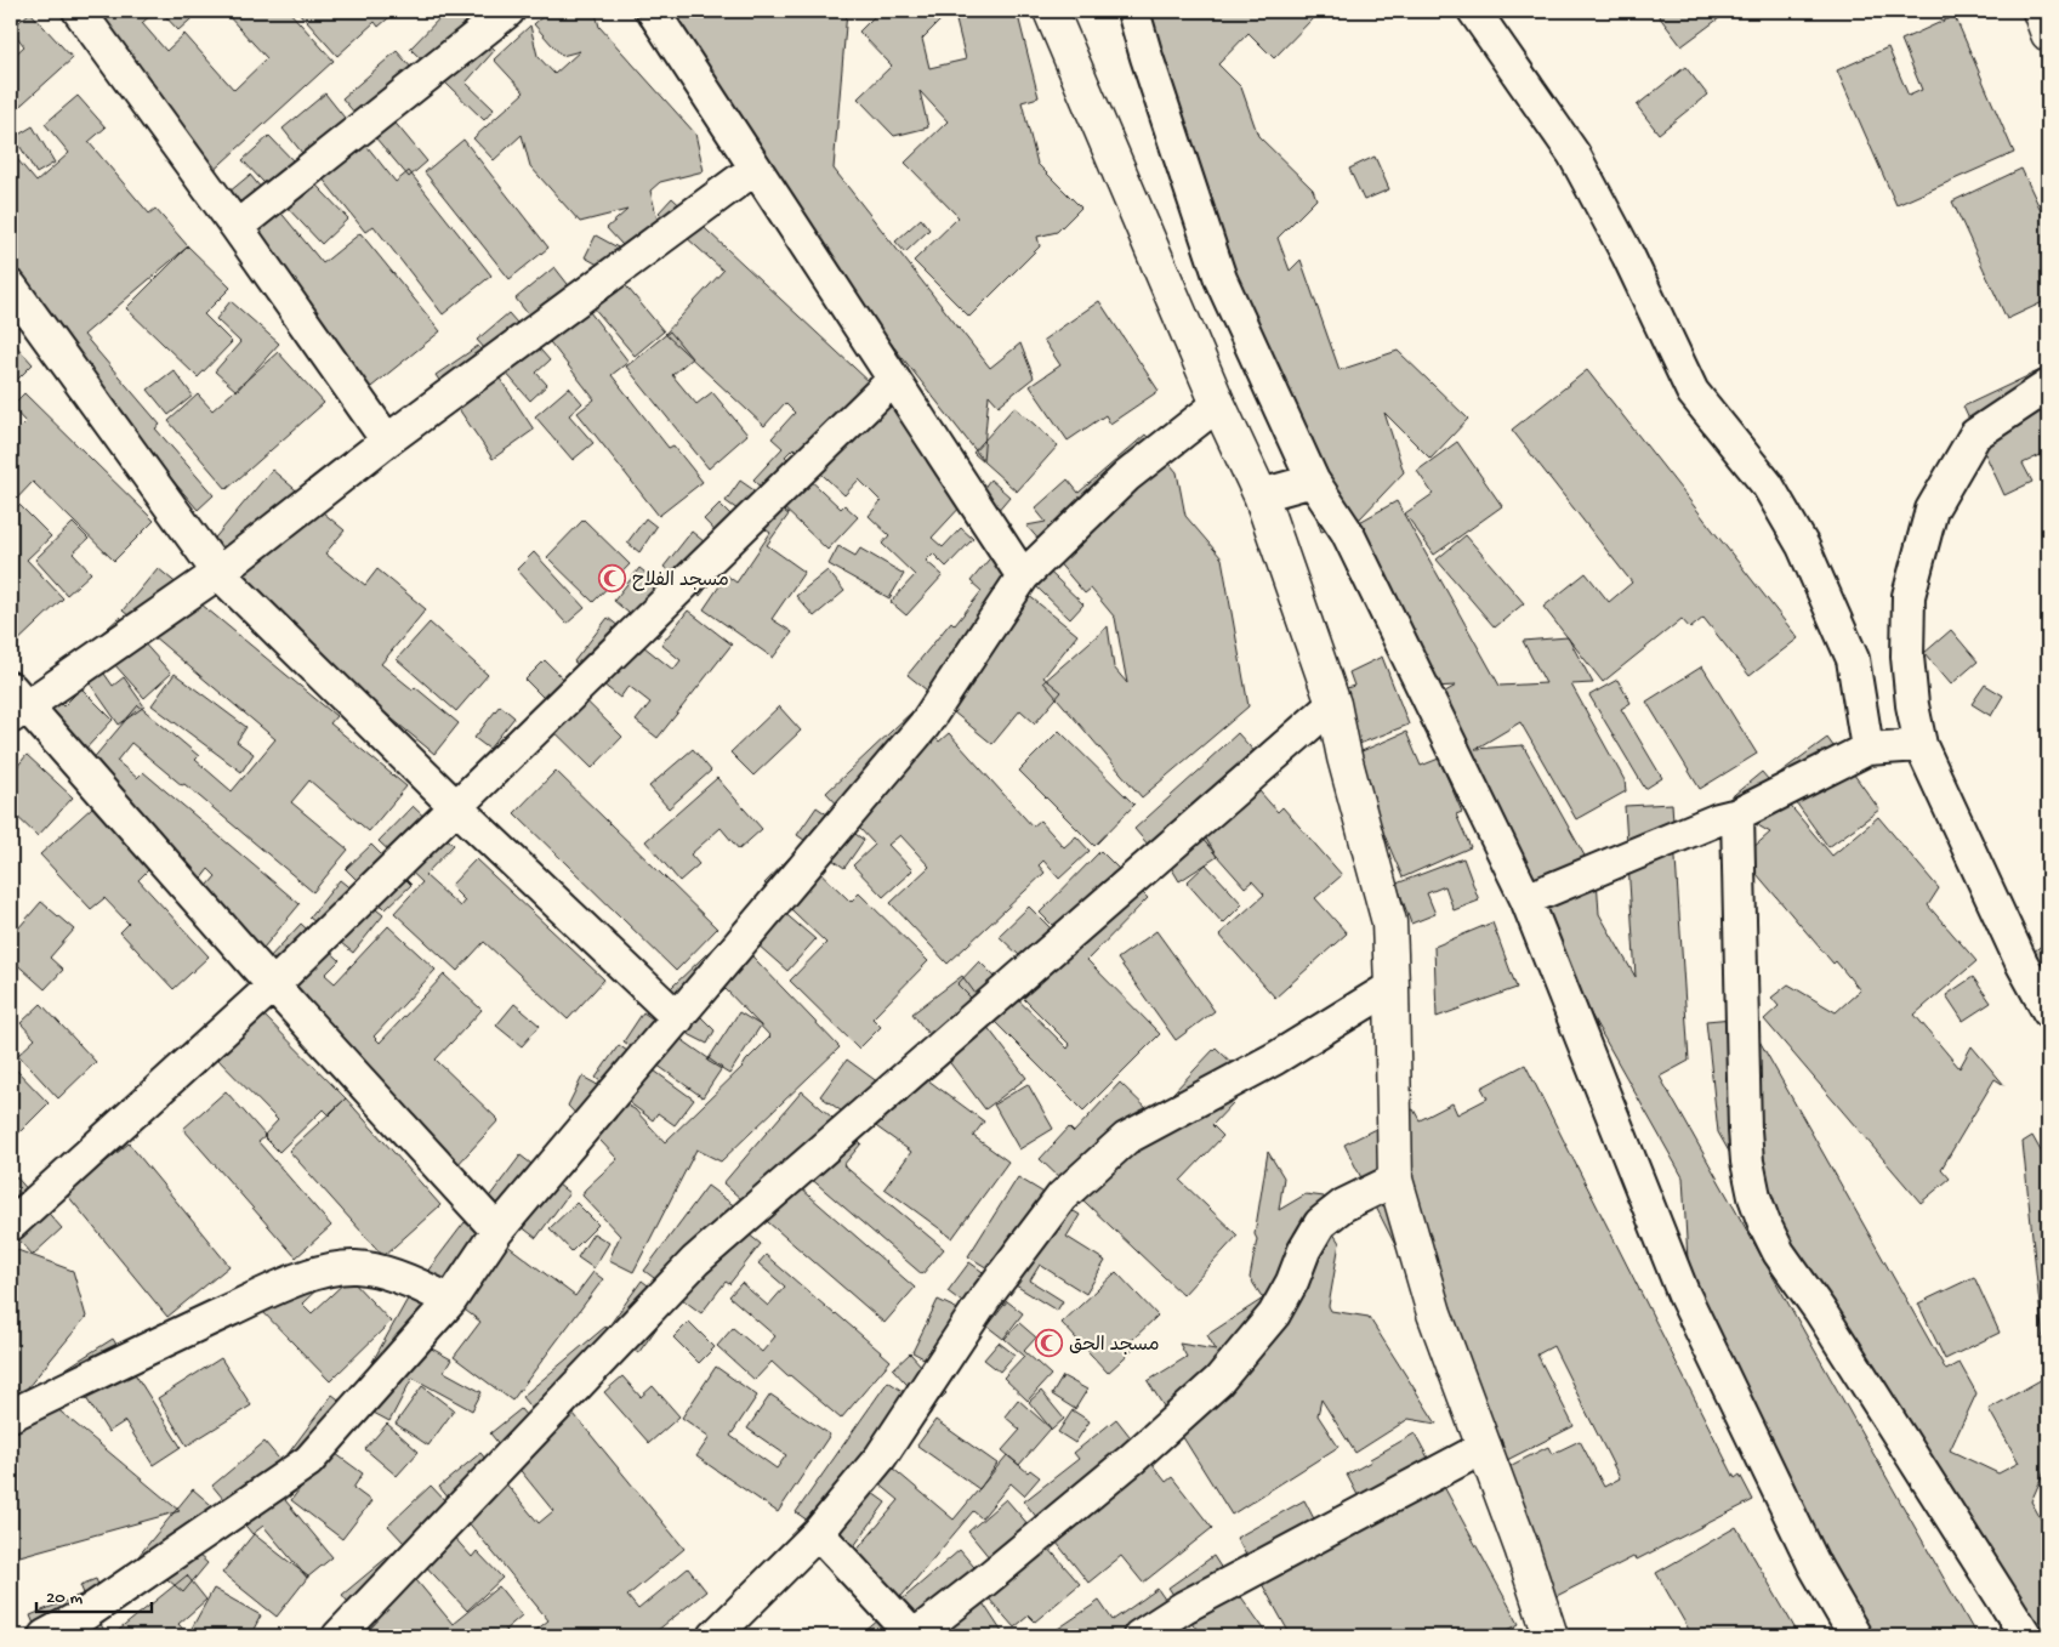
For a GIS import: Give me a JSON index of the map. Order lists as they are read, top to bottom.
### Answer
{
  "places": {
    "mosque": ["مسجد الفلاح", "مسجد الحق"]
  },
  "scale_bar": "20 m"
}
